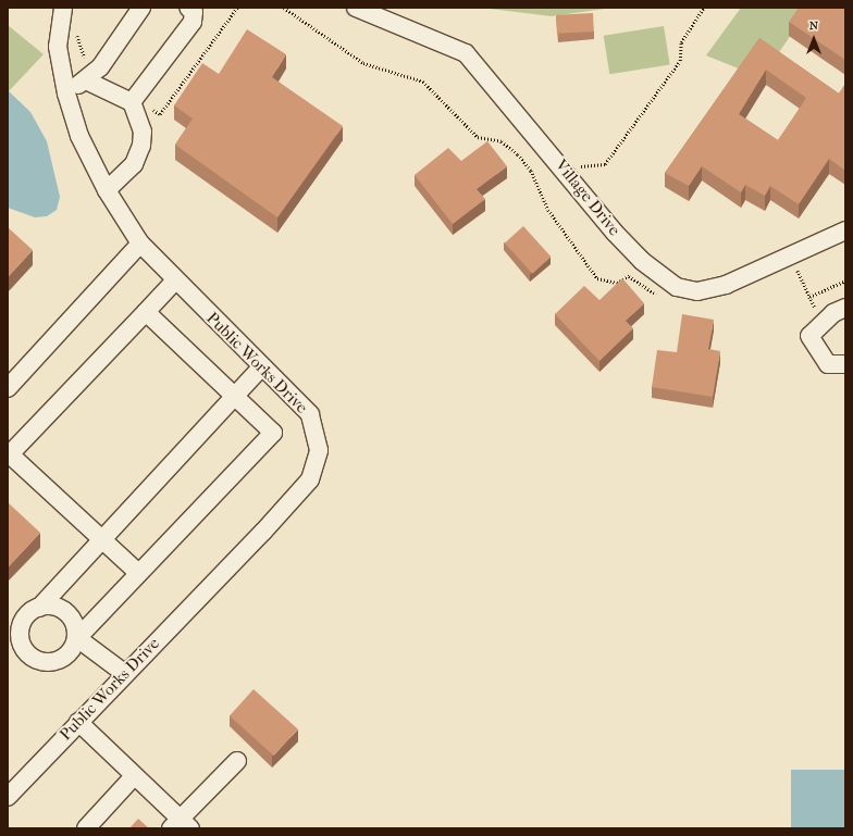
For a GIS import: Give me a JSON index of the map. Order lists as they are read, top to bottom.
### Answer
{
  "streets": {
    "street": ["Village Drive", "Public Works Drive"]
  },
  "north": "top"
}
